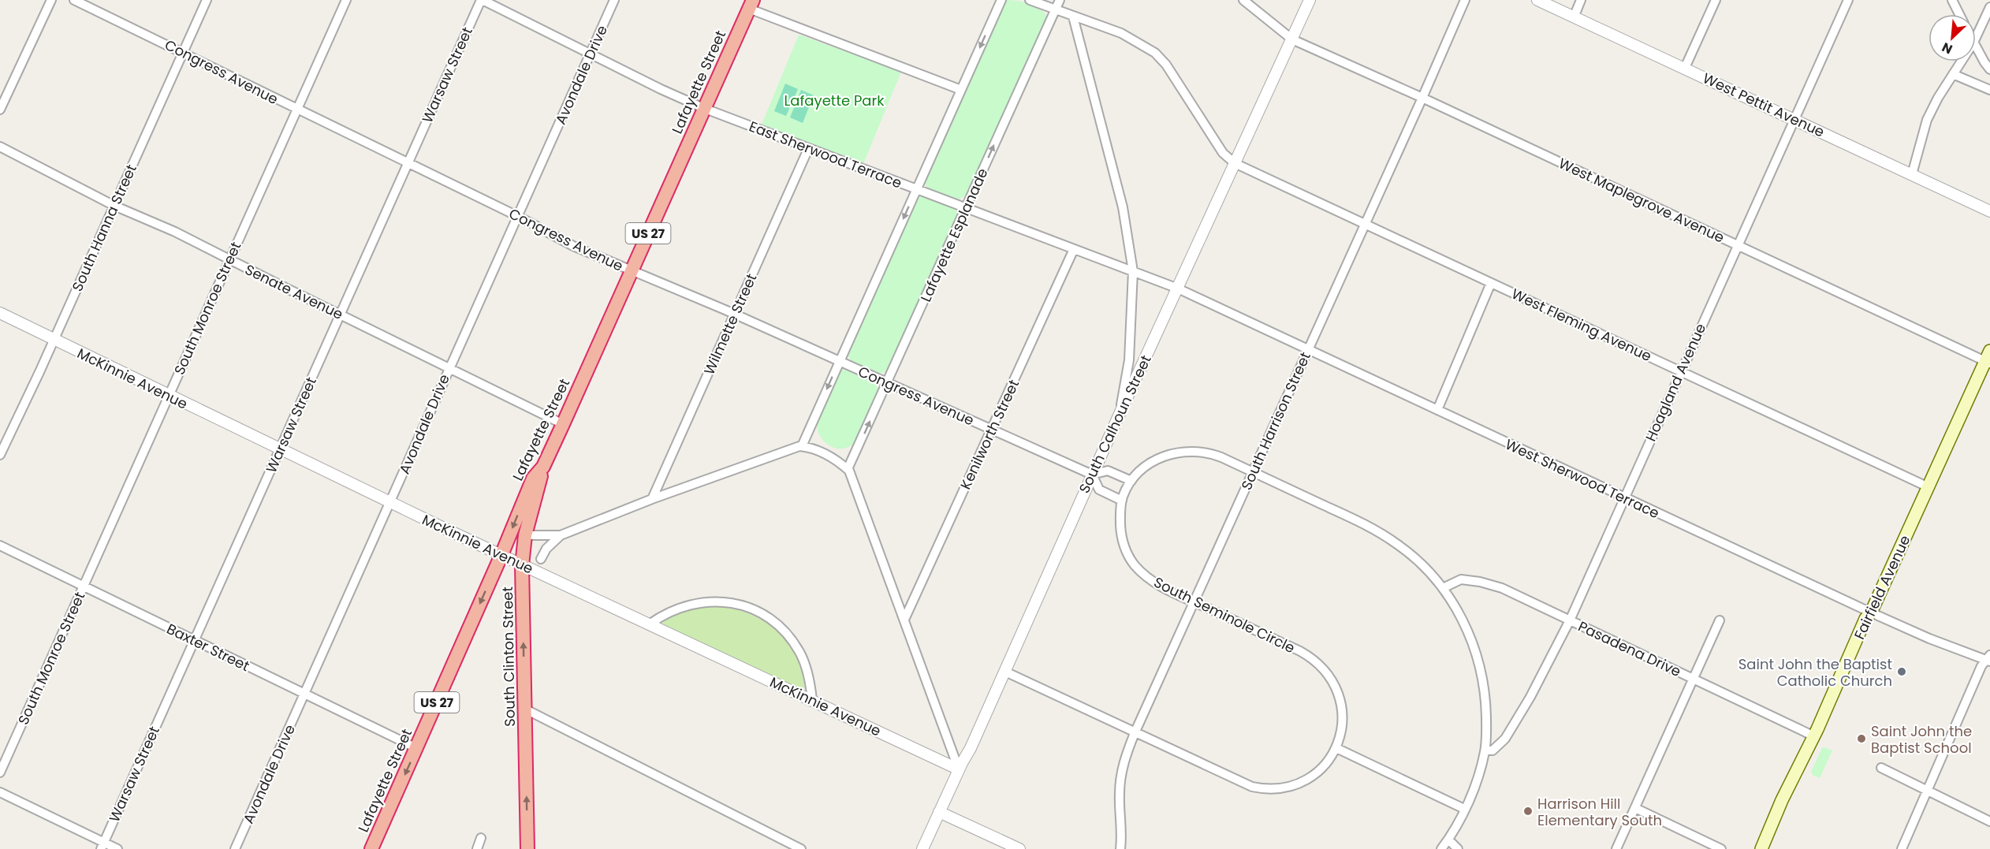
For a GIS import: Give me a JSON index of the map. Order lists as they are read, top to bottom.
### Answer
{
  "streets": {
    "highway": ["Lafayette Street", "US 27", "South Clinton Street"],
    "main road": ["Fairfield Avenue"],
    "street": [
      "Congress Avenue",
      "Warsaw Street",
      "Avondale Drive",
      "West Pettit Avenue",
      "East Sherwood Terrace",
      "West Maplegrove Avenue",
      "South Hanna Street",
      "Lafayette Esplanade",
      "Senate Avenue",
      "South Monroe Street",
      "Wilmette Street",
      "West Fleming Avenue",
      "McKinnie Avenue",
      "Hoagland Avenue",
      "South Harrison Street",
      "South Calhoun Street",
      "Kenilworth Street",
      "West Sherwood Terrace",
      "South Seminole Circle",
      "Baxter Street",
      "Pasadena Drive"
    ]
  },
  "crossings": [
    ["Congress Avenue", "Warsaw Street"],
    ["Congress Avenue", "Avondale Drive"],
    ["Congress Avenue", "Lafayette Street"],
    ["Congress Avenue", "South Hanna Street"],
    ["Congress Avenue", "Lafayette Esplanade"],
    ["Congress Avenue", "South Monroe Street"],
    ["Congress Avenue", "Wilmette Street"],
    ["Congress Avenue", "South Calhoun Street"],
    ["Congress Avenue", "Kenilworth Street"],
    ["Warsaw Street", "East Sherwood Terrace"],
    ["Warsaw Street", "Senate Avenue"],
    ["Warsaw Street", "McKinnie Avenue"],
    ["Warsaw Street", "Baxter Street"],
    ["Avondale Drive", "East Sherwood Terrace"],
    ["Avondale Drive", "Senate Avenue"],
    ["Avondale Drive", "McKinnie Avenue"],
    ["Avondale Drive", "Baxter Street"],
    ["Lafayette Street", "East Sherwood Terrace"],
    ["Lafayette Street", "Senate Avenue"],
    ["Lafayette Street", "McKinnie Avenue"],
    ["Lafayette Street", "Baxter Street"],
    ["Lafayette Street", "South Clinton Street"],
    ["West Pettit Avenue", "Hoagland Avenue"],
    ["East Sherwood Terrace", "Lafayette Esplanade"],
    ["East Sherwood Terrace", "Wilmette Street"],
    ["East Sherwood Terrace", "South Calhoun Street"],
    ["East Sherwood Terrace", "Kenilworth Street"],
    ["East Sherwood Terrace", "West Sherwood Terrace"],
    ["West Maplegrove Avenue", "Hoagland Avenue"],
    ["West Maplegrove Avenue", "South Harrison Street"],
    ["West Maplegrove Avenue", "South Calhoun Street"],
    ["West Maplegrove Avenue", "Fairfield Avenue"],
    ["South Hanna Street", "Senate Avenue"],
    ["South Hanna Street", "McKinnie Avenue"],
    ["Senate Avenue", "South Monroe Street"],
    ["South Monroe Street", "McKinnie Avenue"],
    ["South Monroe Street", "Baxter Street"],
    ["West Fleming Avenue", "Hoagland Avenue"],
    ["West Fleming Avenue", "South Harrison Street"],
    ["West Fleming Avenue", "South Calhoun Street"],
    ["West Fleming Avenue", "Fairfield Avenue"],
    ["McKinnie Avenue", "South Calhoun Street"],
    ["McKinnie Avenue", "South Clinton Street"],
    ["Hoagland Avenue", "West Sherwood Terrace"],
    ["Hoagland Avenue", "Pasadena Drive"],
    ["South Harrison Street", "West Sherwood Terrace"],
    ["South Harrison Street", "South Seminole Circle"],
    ["South Calhoun Street", "West Sherwood Terrace"],
    ["West Sherwood Terrace", "Fairfield Avenue"],
    ["Fairfield Avenue", "Pasadena Drive"]
  ],
  "one_way": ["Lafayette Street", "South Clinton Street"],
  "parks": ["Lafayette Park"],
  "places": ["Saint John the Baptist Catholic Church", "Saint John the Baptist School", "Harrison Hill Elementary South"],
  "north": "bottom left"
}
